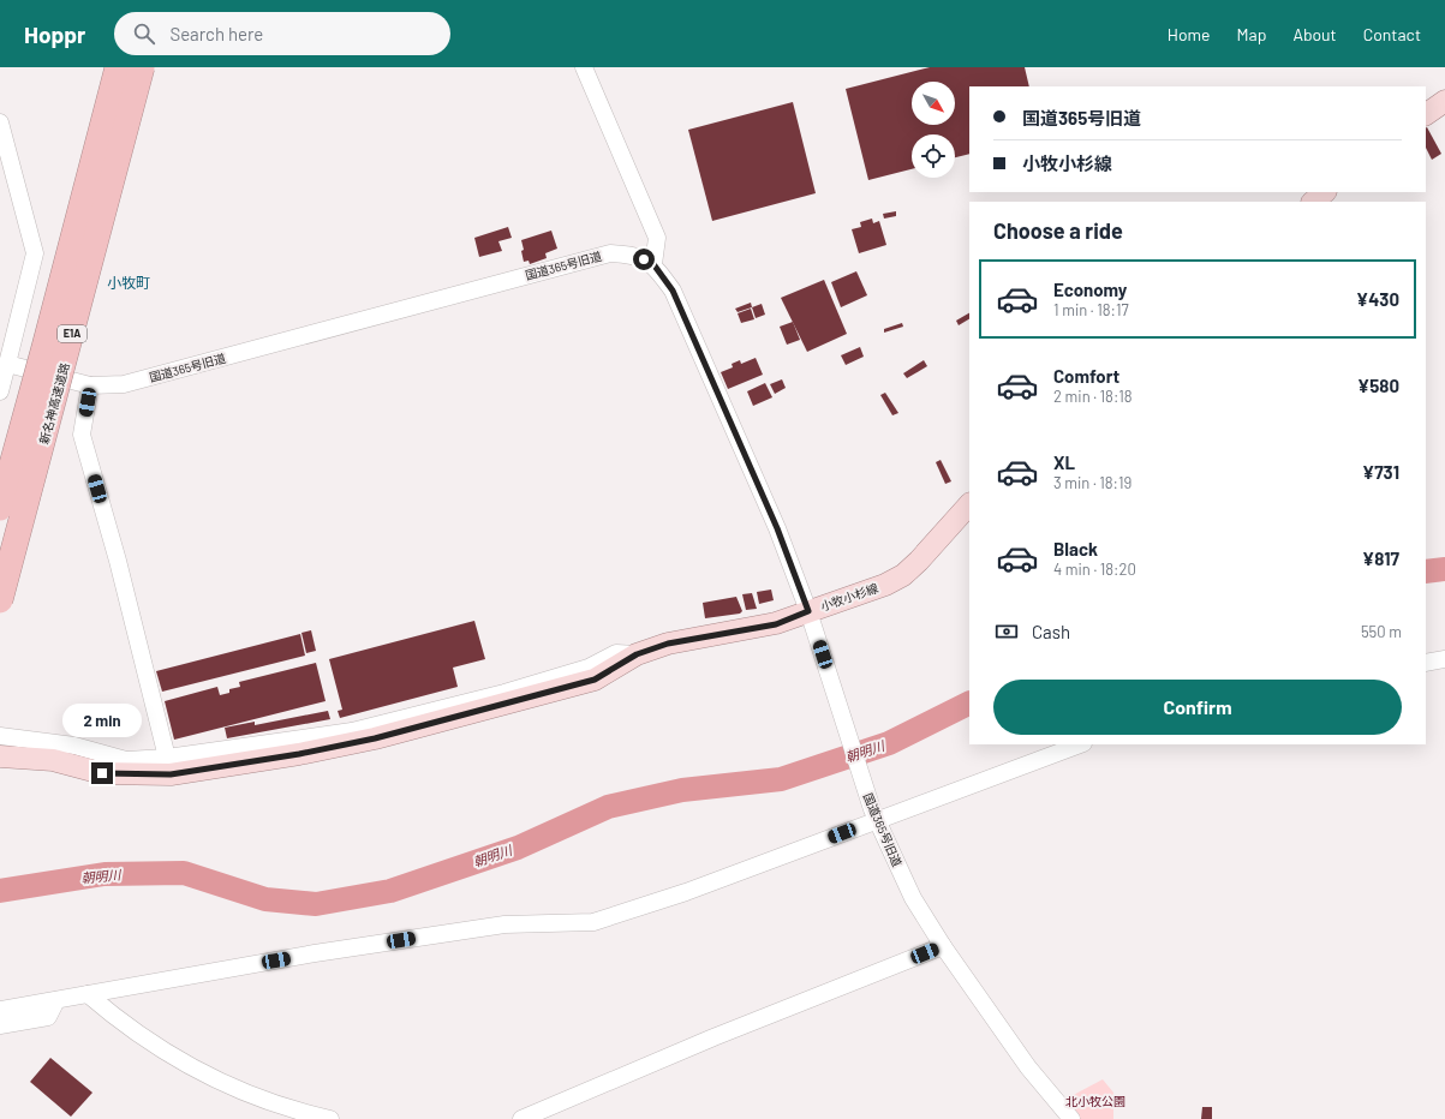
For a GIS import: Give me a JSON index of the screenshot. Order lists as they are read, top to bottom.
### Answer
{
  "streets": {
    "highway": ["E1A", "新名神高速道路"],
    "main road": ["小牧小杉線"],
    "street": ["国道365号旧道"]
  },
  "crossings": [
    ["国道365号旧道", "小牧小杉線"]
  ],
  "districts": ["小牧町"],
  "water": ["朝明川"],
  "parks": ["北小牧公園"],
  "north": "bottom right",
  "page": {
    "header": "Hoppr",
    "search": "Search here",
    "nav": [
      "Home",
      "Map",
      "About",
      "Contact"
    ],
    "banner": ["国道365号旧道", "小牧小杉線"],
    "heading": "Choose a ride",
    "list": [
      {
        "name": "Economy",
        "note": "1 min · 18:17",
        "value": "¥430"
      },
      {
        "name": "Comfort",
        "note": "2 min · 18:18",
        "value": "¥580"
      },
      {
        "name": "XL",
        "note": "3 min · 18:19",
        "value": "¥731"
      },
      {
        "name": "Black",
        "note": "4 min · 18:20",
        "value": "¥817"
      }
    ],
    "pay": ["Cash", "550 m"],
    "buttons": "Confirm",
    "bubble": "2 min"
  }
}
